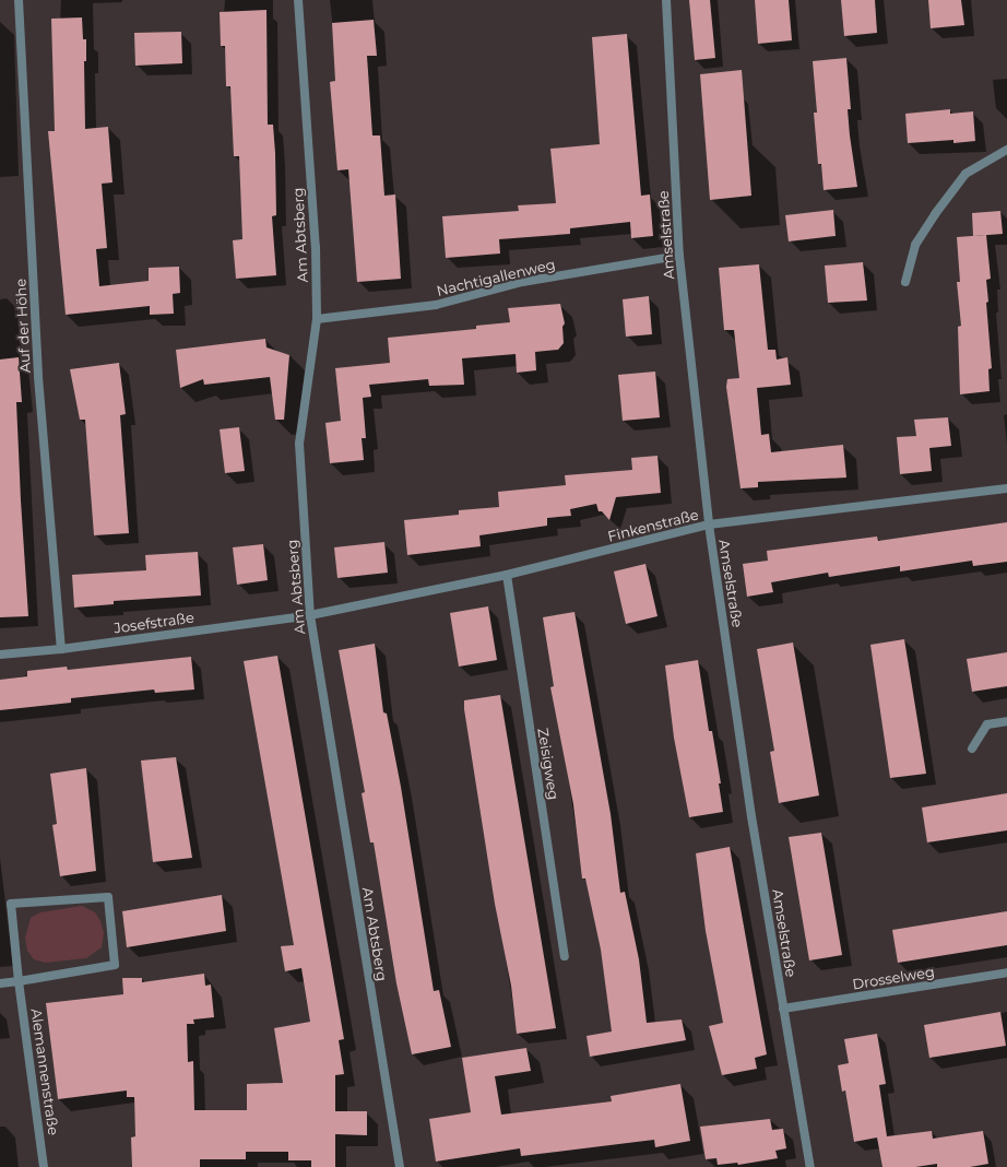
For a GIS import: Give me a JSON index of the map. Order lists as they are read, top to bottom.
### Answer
{
  "streets": {
    "street": [
      "Am Abtsberg",
      "Amselstraße",
      "Nachtigallenweg",
      "Auf der Höhe",
      "Finkenstraße",
      "Josefstraße",
      "Zeisigweg",
      "Drosselweg",
      "Alemannenstraße"
    ]
  },
  "crossings": [
    ["Am Abtsberg", "Nachtigallenweg"],
    ["Am Abtsberg", "Finkenstraße"],
    ["Am Abtsberg", "Josefstraße"],
    ["Amselstraße", "Nachtigallenweg"],
    ["Amselstraße", "Finkenstraße"],
    ["Amselstraße", "Drosselweg"],
    ["Auf der Höhe", "Josefstraße"],
    ["Finkenstraße", "Josefstraße"],
    ["Finkenstraße", "Zeisigweg"]
  ]
}
